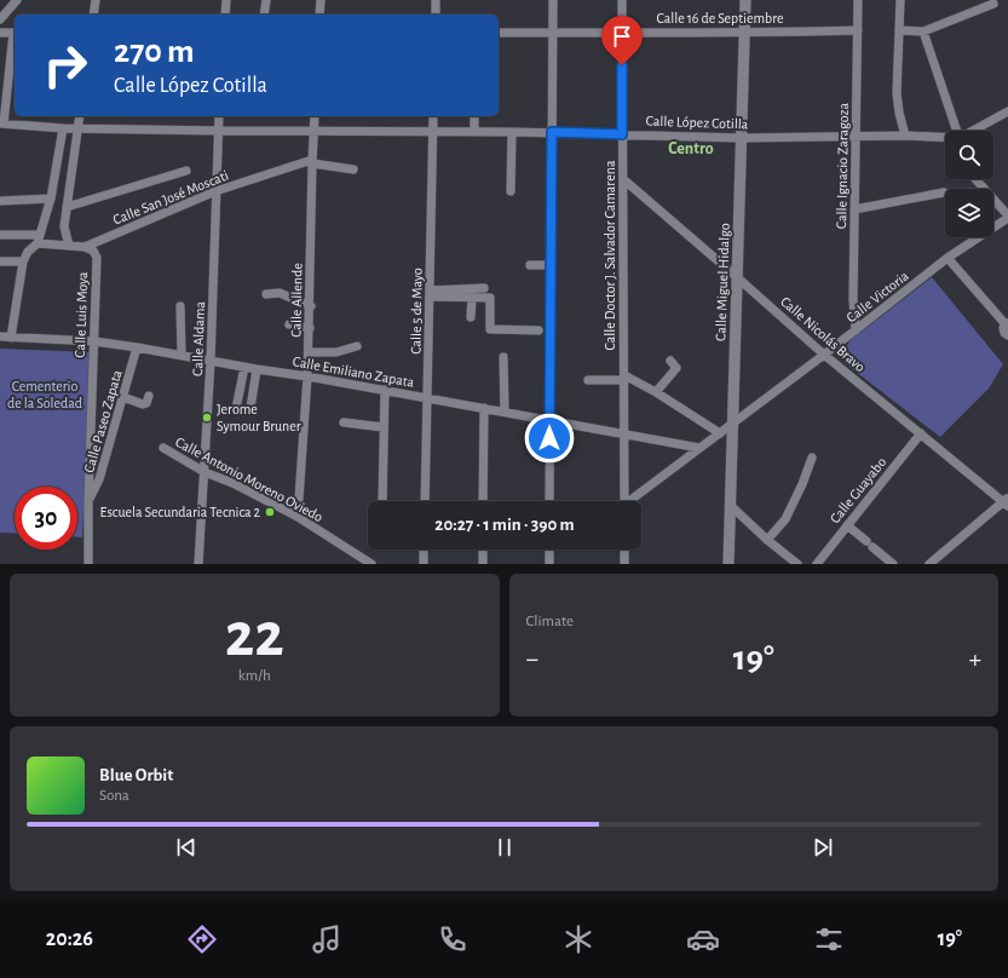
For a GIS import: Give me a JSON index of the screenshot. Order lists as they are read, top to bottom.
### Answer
{
  "streets": {
    "street": [
      "Calle 16 de Septiembre",
      "Calle López Cotilla",
      "Calle Ignacio Zaragoza",
      "Calle San José Moscati",
      "Calle Doctor J. Salvador Camarena",
      "Calle Miguel Hidalgo",
      "Calle Victoria",
      "Calle Allende",
      "Calle 5 de Mayo",
      "Calle Luis Moya",
      "Calle Nicolás Bravo",
      "Calle Aldama",
      "Calle Emiliano Zapata",
      "Calle Paseo Zapata",
      "Calle Antonio Moreno Oviedo",
      "Calle Guayabo"
    ]
  },
  "crossings": [
    ["Calle 16 de Septiembre", "Calle Ignacio Zaragoza"],
    ["Calle 16 de Septiembre", "Calle Doctor J. Salvador Camarena"],
    ["Calle 16 de Septiembre", "Calle Miguel Hidalgo"],
    ["Calle López Cotilla", "Calle Ignacio Zaragoza"],
    ["Calle López Cotilla", "Calle Doctor J. Salvador Camarena"],
    ["Calle López Cotilla", "Calle Miguel Hidalgo"],
    ["Calle López Cotilla", "Calle Allende"],
    ["Calle López Cotilla", "Calle 5 de Mayo"],
    ["Calle López Cotilla", "Calle Aldama"],
    ["Calle Ignacio Zaragoza", "Calle Victoria"],
    ["Calle San José Moscati", "Calle Allende"],
    ["Calle San José Moscati", "Calle Luis Moya"],
    ["Calle San José Moscati", "Calle Aldama"],
    ["Calle Doctor J. Salvador Camarena", "Calle Nicolás Bravo"],
    ["Calle Doctor J. Salvador Camarena", "Calle Emiliano Zapata"],
    ["Calle Miguel Hidalgo", "Calle Victoria"],
    ["Calle Miguel Hidalgo", "Calle Nicolás Bravo"],
    ["Calle Victoria", "Calle Nicolás Bravo"],
    ["Calle Victoria", "Calle Emiliano Zapata"],
    ["Calle Allende", "Calle Emiliano Zapata"],
    ["Calle Allende", "Calle Antonio Moreno Oviedo"],
    ["Calle 5 de Mayo", "Calle Emiliano Zapata"],
    ["Calle Luis Moya", "Calle Emiliano Zapata"],
    ["Calle Luis Moya", "Calle Paseo Zapata"],
    ["Calle Nicolás Bravo", "Calle Guayabo"],
    ["Calle Aldama", "Calle Emiliano Zapata"],
    ["Calle Aldama", "Calle Antonio Moreno Oviedo"],
    ["Calle Emiliano Zapata", "Calle Paseo Zapata"]
  ],
  "districts": ["Centro"],
  "parks": ["Cementerio de la Soledad"],
  "places": ["Jerome Symour Bruner", "Escuela Secundaria Tecnica 2"],
  "page": {
    "turn": ["270 m", "Calle López Cotilla"],
    "limit": "30",
    "trip": "20:27 · 1 min · 390 m",
    "tile": [
      ["22", "km/h"],
      "Climate"
    ],
    "heat": ["−", "19°", "+"],
    "song": ["Blue Orbit", "Sona"],
    "tabs": ["20:26", "19°"]
  }
}
